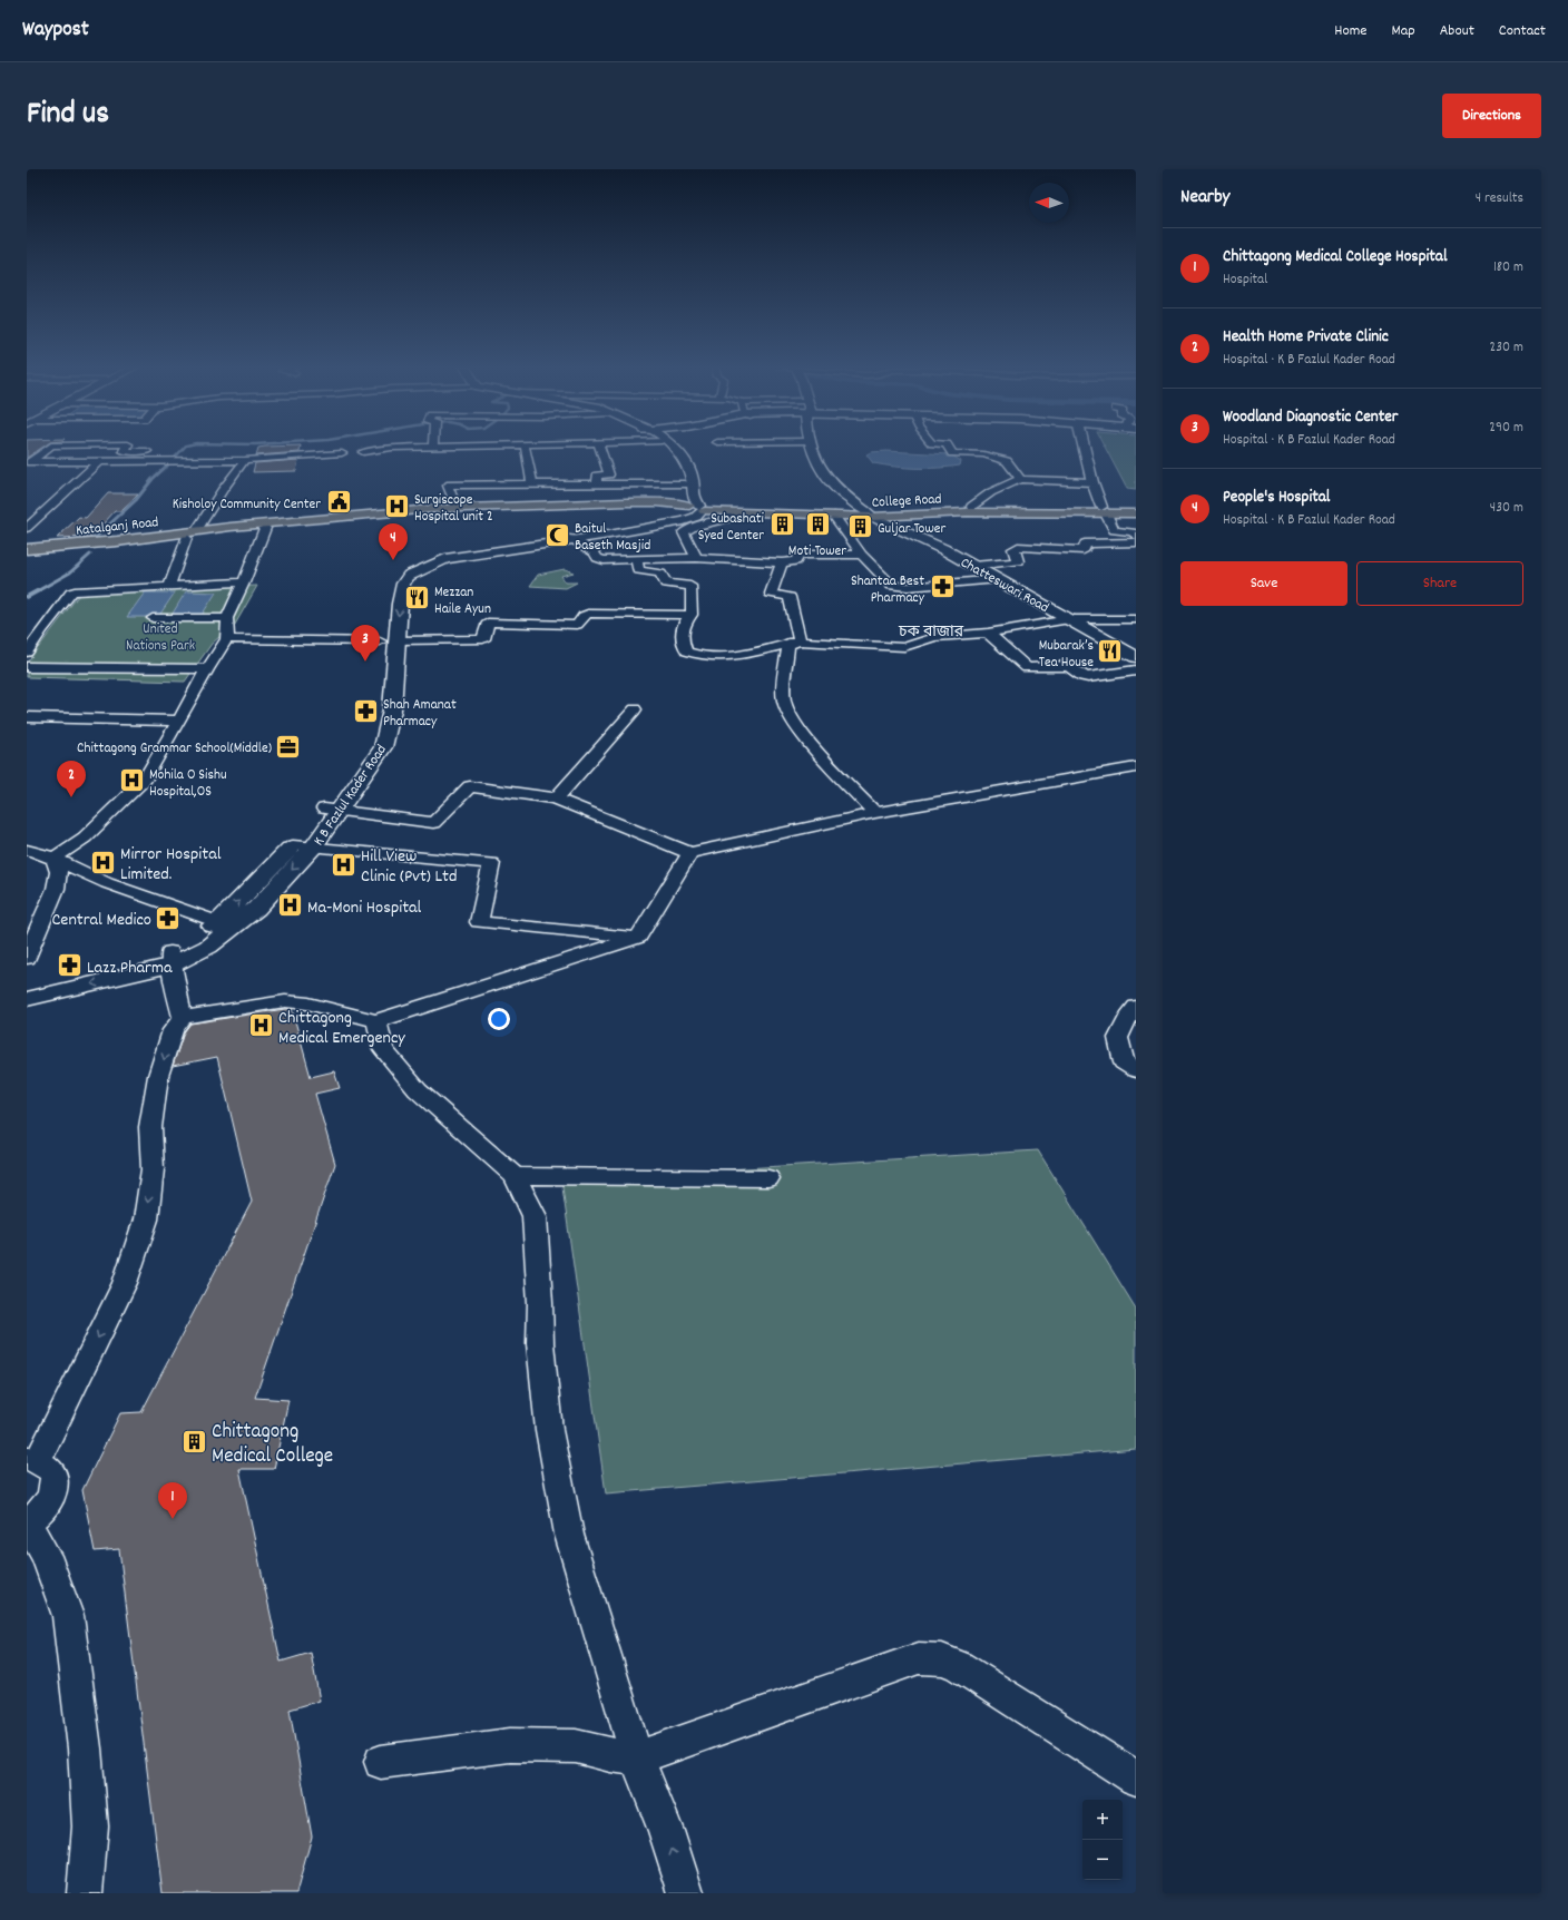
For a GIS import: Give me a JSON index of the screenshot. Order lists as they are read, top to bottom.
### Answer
{
  "streets": {
    "main road": [
      "College Road",
      "Katalganj Road",
      "Chatteswari Road",
      "K B Fazlul Kader Road"
    ]
  },
  "crossings": [
    ["College Road", "Katalganj Road"],
    ["College Road", "Chatteswari Road"],
    ["College Road", "K B Fazlul Kader Road"],
    ["Katalganj Road", "K B Fazlul Kader Road"]
  ],
  "districts": ["চক বাজার"],
  "parks": ["United Nations Park"],
  "places": {
    "public building": ["Kisholoy Community Center"],
    "hospital": [
      "Surgiscope Hospital unit 2",
      "Mohila O Sishu Hospital,OS",
      "Mirror Hospital Limited.",
      "Hill View Clinic (Pvt) Ltd",
      "Ma-Moni Hospital",
      "Chittagong Medical Emergency"
    ],
    "building": [
      "Subashati Syed Center",
      "Moti Tower",
      "Guljar Tower",
      "Chittagong Medical College"
    ],
    "mosque": ["Baitul Baseth Masjid"],
    "pharmacy": [
      "Shantaa Best Pharmacy",
      "Shah Amanat Pharmacy",
      "Central Medico",
      "Lazz Pharma"
    ],
    "restaurant": ["Mezzan Haile Ayun", "Mubarak’s Tea House"],
    "office": ["Chittagong Grammar School(Middle)"]
  },
  "north": "left",
  "page": {
    "header": "Waypost",
    "nav": [
      "Home",
      "Map",
      "About",
      "Contact"
    ],
    "title": "Find us",
    "buttons": [
      "Directions",
      ["Save", "Share"]
    ],
    "heading": ["Nearby", "4 results"],
    "list": [
      {
        "mark": "1",
        "name": "Chittagong Medical College Hospital",
        "note": "Hospital",
        "value": "180 m"
      },
      {
        "mark": "2",
        "name": "Health Home Private Clinic",
        "note": "Hospital · K B Fazlul Kader Road",
        "value": "230 m"
      },
      {
        "mark": "3",
        "name": "Woodland Diagnostic Center",
        "note": "Hospital · K B Fazlul Kader Road",
        "value": "290 m"
      },
      {
        "mark": "4",
        "name": "People's Hospital",
        "note": "Hospital · K B Fazlul Kader Road",
        "value": "430 m"
      }
    ],
    "pins": [
      "4",
      "3",
      "2",
      "1"
    ],
    "map_buttons": ["+", "−"]
  }
}
